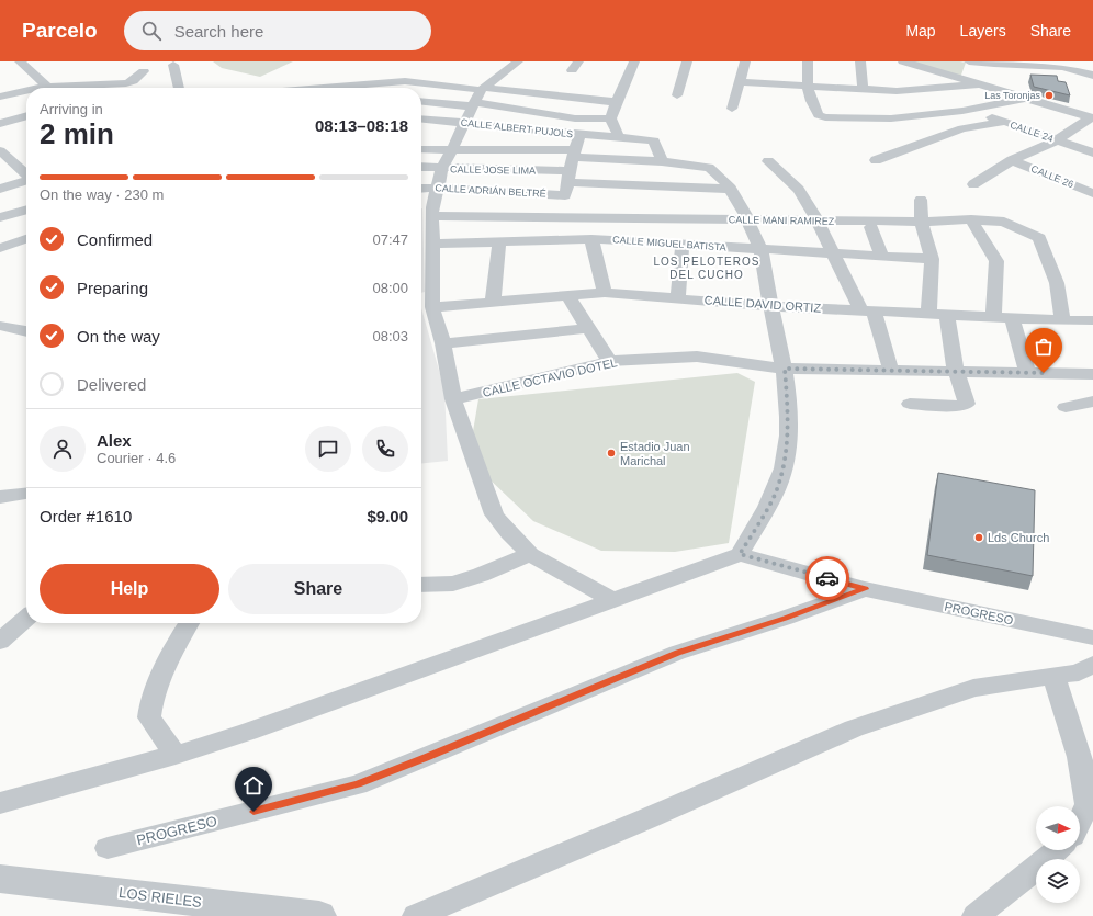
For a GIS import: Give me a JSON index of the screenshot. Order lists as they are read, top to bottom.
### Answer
{
  "streets": {
    "street": [
      "CALLE ALBERT PUJOLS",
      "CALLE 24",
      "CALLE JOSE LIMA",
      "CALLE 26",
      "CALLE ADRIÁN BELTRÉ",
      "CALLE MANI RAMIREZ",
      "CALLE MIGUEL BATISTA",
      "CALLE DAVID ORTIZ",
      "CALLE OCTAVIO DOTEL",
      "PROGRESO",
      "LOS RIELES"
    ]
  },
  "crossings": [
    ["CALLE JOSE LIMA", "CALLE ADRIÁN BELTRÉ"],
    ["CALLE MANI RAMIREZ", "CALLE DAVID ORTIZ"]
  ],
  "districts": ["LOS PELOTEROS DEL CUCHO"],
  "places": ["Las Toronjas", "Estadio Juan Marichal", "Lds Church"],
  "north": "right",
  "page": {
    "header": "Parcelo",
    "search": "Search here",
    "nav": ["Map", "Layers", "Share"],
    "heading": ["2 min", "Arriving in", "08:13–08:18"],
    "panel": [
      "Alex",
      "Courier · 4.6",
      "Order #1610",
      "$9.00"
    ],
    "bar": "On the way · 230 m",
    "list": [
      ["Confirmed", "07:47"],
      ["Preparing", "08:00"],
      ["On the way", "08:03"],
      "Delivered"
    ],
    "buttons": ["Help", "Share"]
  }
}
